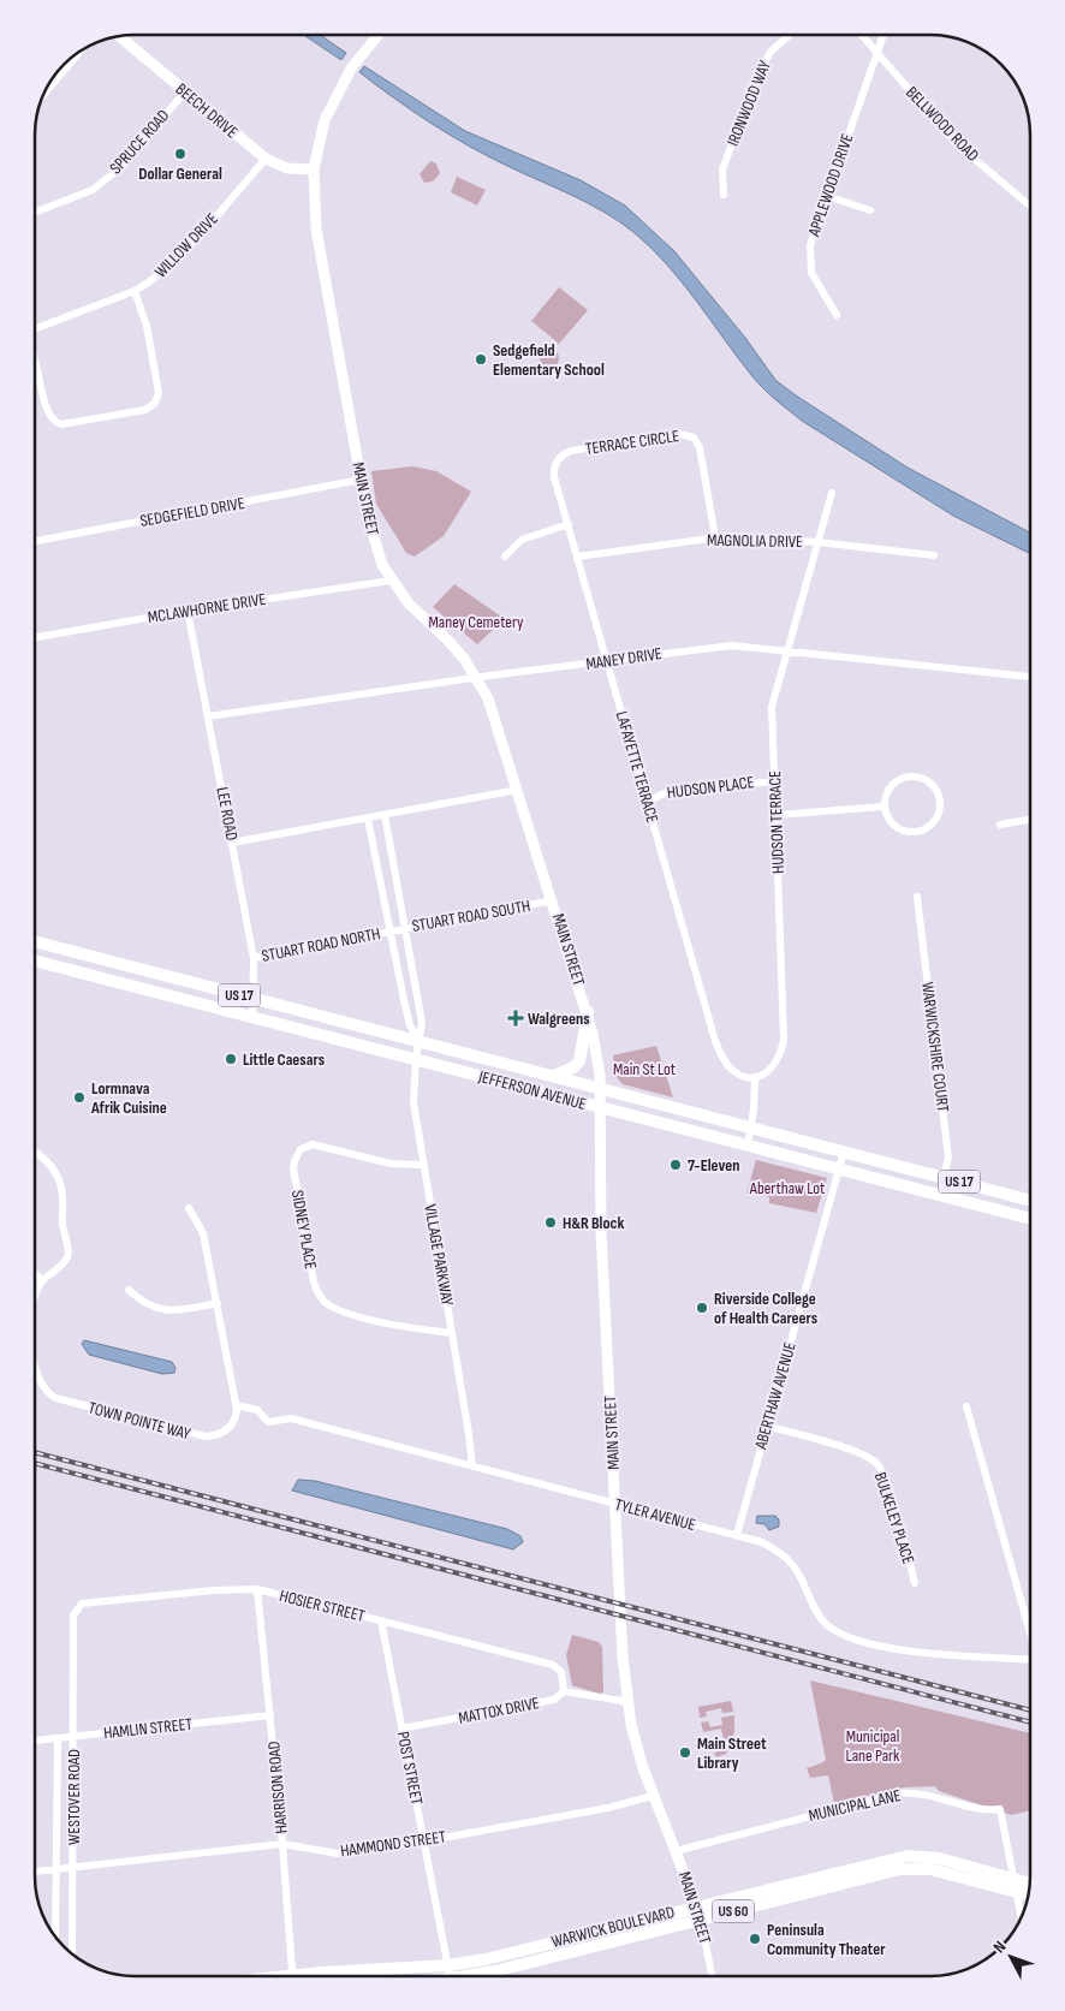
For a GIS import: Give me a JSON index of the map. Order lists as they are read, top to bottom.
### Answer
{
  "streets": {
    "main road": [
      "BEECH DRIVE",
      "MAIN STREET",
      "US 17",
      "JEFFERSON AVENUE",
      "US 60",
      "WARWICK BOULEVARD"
    ],
    "street": [
      "IRONWOOD WAY",
      "BELLWOOD ROAD",
      "SPRUCE ROAD",
      "APPLEWOOD DRIVE",
      "WILLOW DRIVE",
      "TERRACE CIRCLE",
      "SEDGEFIELD DRIVE",
      "MAGNOLIA DRIVE",
      "MCLAWHORNE DRIVE",
      "MANEY DRIVE",
      "LAFAYETTE TERRACE",
      "HUDSON PLACE",
      "LEE ROAD",
      "HUDSON TERRACE",
      "STUART ROAD SOUTH",
      "STUART ROAD NORTH",
      "WARWICKSHIRE COURT",
      "SIDNEY PLACE",
      "VILLAGE PARKWAY",
      "ABERTHAW AVENUE",
      "TOWN POINTE WAY",
      "TYLER AVENUE",
      "BULKELEY PLACE",
      "HOSIER STREET",
      "MATTOX DRIVE",
      "HAMLIN STREET",
      "POST STREET",
      "HARRISON ROAD",
      "WESTOVER ROAD",
      "MUNICIPAL LANE",
      "HAMMOND STREET"
    ]
  },
  "crossings": [
    ["BEECH DRIVE", "SPRUCE ROAD"],
    ["BEECH DRIVE", "WILLOW DRIVE"],
    ["BEECH DRIVE", "MAIN STREET"],
    ["BELLWOOD ROAD", "APPLEWOOD DRIVE"],
    ["TERRACE CIRCLE", "MAGNOLIA DRIVE"],
    ["TERRACE CIRCLE", "LAFAYETTE TERRACE"],
    ["MAIN STREET", "SEDGEFIELD DRIVE"],
    ["MAIN STREET", "MCLAWHORNE DRIVE"],
    ["MAIN STREET", "MANEY DRIVE"],
    ["MAIN STREET", "STUART ROAD SOUTH"],
    ["MAIN STREET", "JEFFERSON AVENUE"],
    ["MAIN STREET", "TYLER AVENUE"],
    ["MAIN STREET", "MATTOX DRIVE"],
    ["MAIN STREET", "MUNICIPAL LANE"],
    ["MAIN STREET", "HAMMOND STREET"],
    ["MAIN STREET", "WARWICK BOULEVARD"],
    ["MAGNOLIA DRIVE", "LAFAYETTE TERRACE"],
    ["MAGNOLIA DRIVE", "HUDSON TERRACE"],
    ["MCLAWHORNE DRIVE", "LEE ROAD"],
    ["MANEY DRIVE", "LAFAYETTE TERRACE"],
    ["MANEY DRIVE", "LEE ROAD"],
    ["MANEY DRIVE", "HUDSON TERRACE"],
    ["LAFAYETTE TERRACE", "HUDSON PLACE"],
    ["LAFAYETTE TERRACE", "HUDSON TERRACE"],
    ["HUDSON PLACE", "HUDSON TERRACE"],
    ["LEE ROAD", "STUART ROAD NORTH"],
    ["LEE ROAD", "JEFFERSON AVENUE"],
    ["STUART ROAD SOUTH", "STUART ROAD NORTH"],
    ["STUART ROAD SOUTH", "VILLAGE PARKWAY"],
    ["WARWICKSHIRE COURT", "JEFFERSON AVENUE"],
    ["JEFFERSON AVENUE", "VILLAGE PARKWAY"],
    ["JEFFERSON AVENUE", "ABERTHAW AVENUE"],
    ["SIDNEY PLACE", "VILLAGE PARKWAY"],
    ["VILLAGE PARKWAY", "TYLER AVENUE"],
    ["ABERTHAW AVENUE", "TYLER AVENUE"],
    ["ABERTHAW AVENUE", "BULKELEY PLACE"],
    ["TOWN POINTE WAY", "TYLER AVENUE"],
    ["HOSIER STREET", "MATTOX DRIVE"],
    ["HOSIER STREET", "POST STREET"],
    ["HOSIER STREET", "HARRISON ROAD"],
    ["HOSIER STREET", "WESTOVER ROAD"],
    ["MATTOX DRIVE", "POST STREET"],
    ["HAMLIN STREET", "HARRISON ROAD"],
    ["HAMLIN STREET", "WESTOVER ROAD"],
    ["POST STREET", "HAMMOND STREET"],
    ["POST STREET", "WARWICK BOULEVARD"],
    ["HARRISON ROAD", "HAMMOND STREET"],
    ["WESTOVER ROAD", "HAMMOND STREET"],
    ["MUNICIPAL LANE", "WARWICK BOULEVARD"]
  ],
  "parks": [
    "Maney Cemetery",
    "Main St Lot",
    "Aberthaw Lot",
    "Municipal Lane Park"
  ],
  "places": {
    "other": [
      "Dollar General",
      "Sedgefield Elementary School",
      "Little Caesars",
      "Lormnava Afrik Cuisine",
      "7-Eleven",
      "H&R Block",
      "Riverside College of Health Careers",
      "Main Street Library",
      "Peninsula Community Theater"
    ],
    "health": ["Walgreens"]
  },
  "north": "top left"
}
